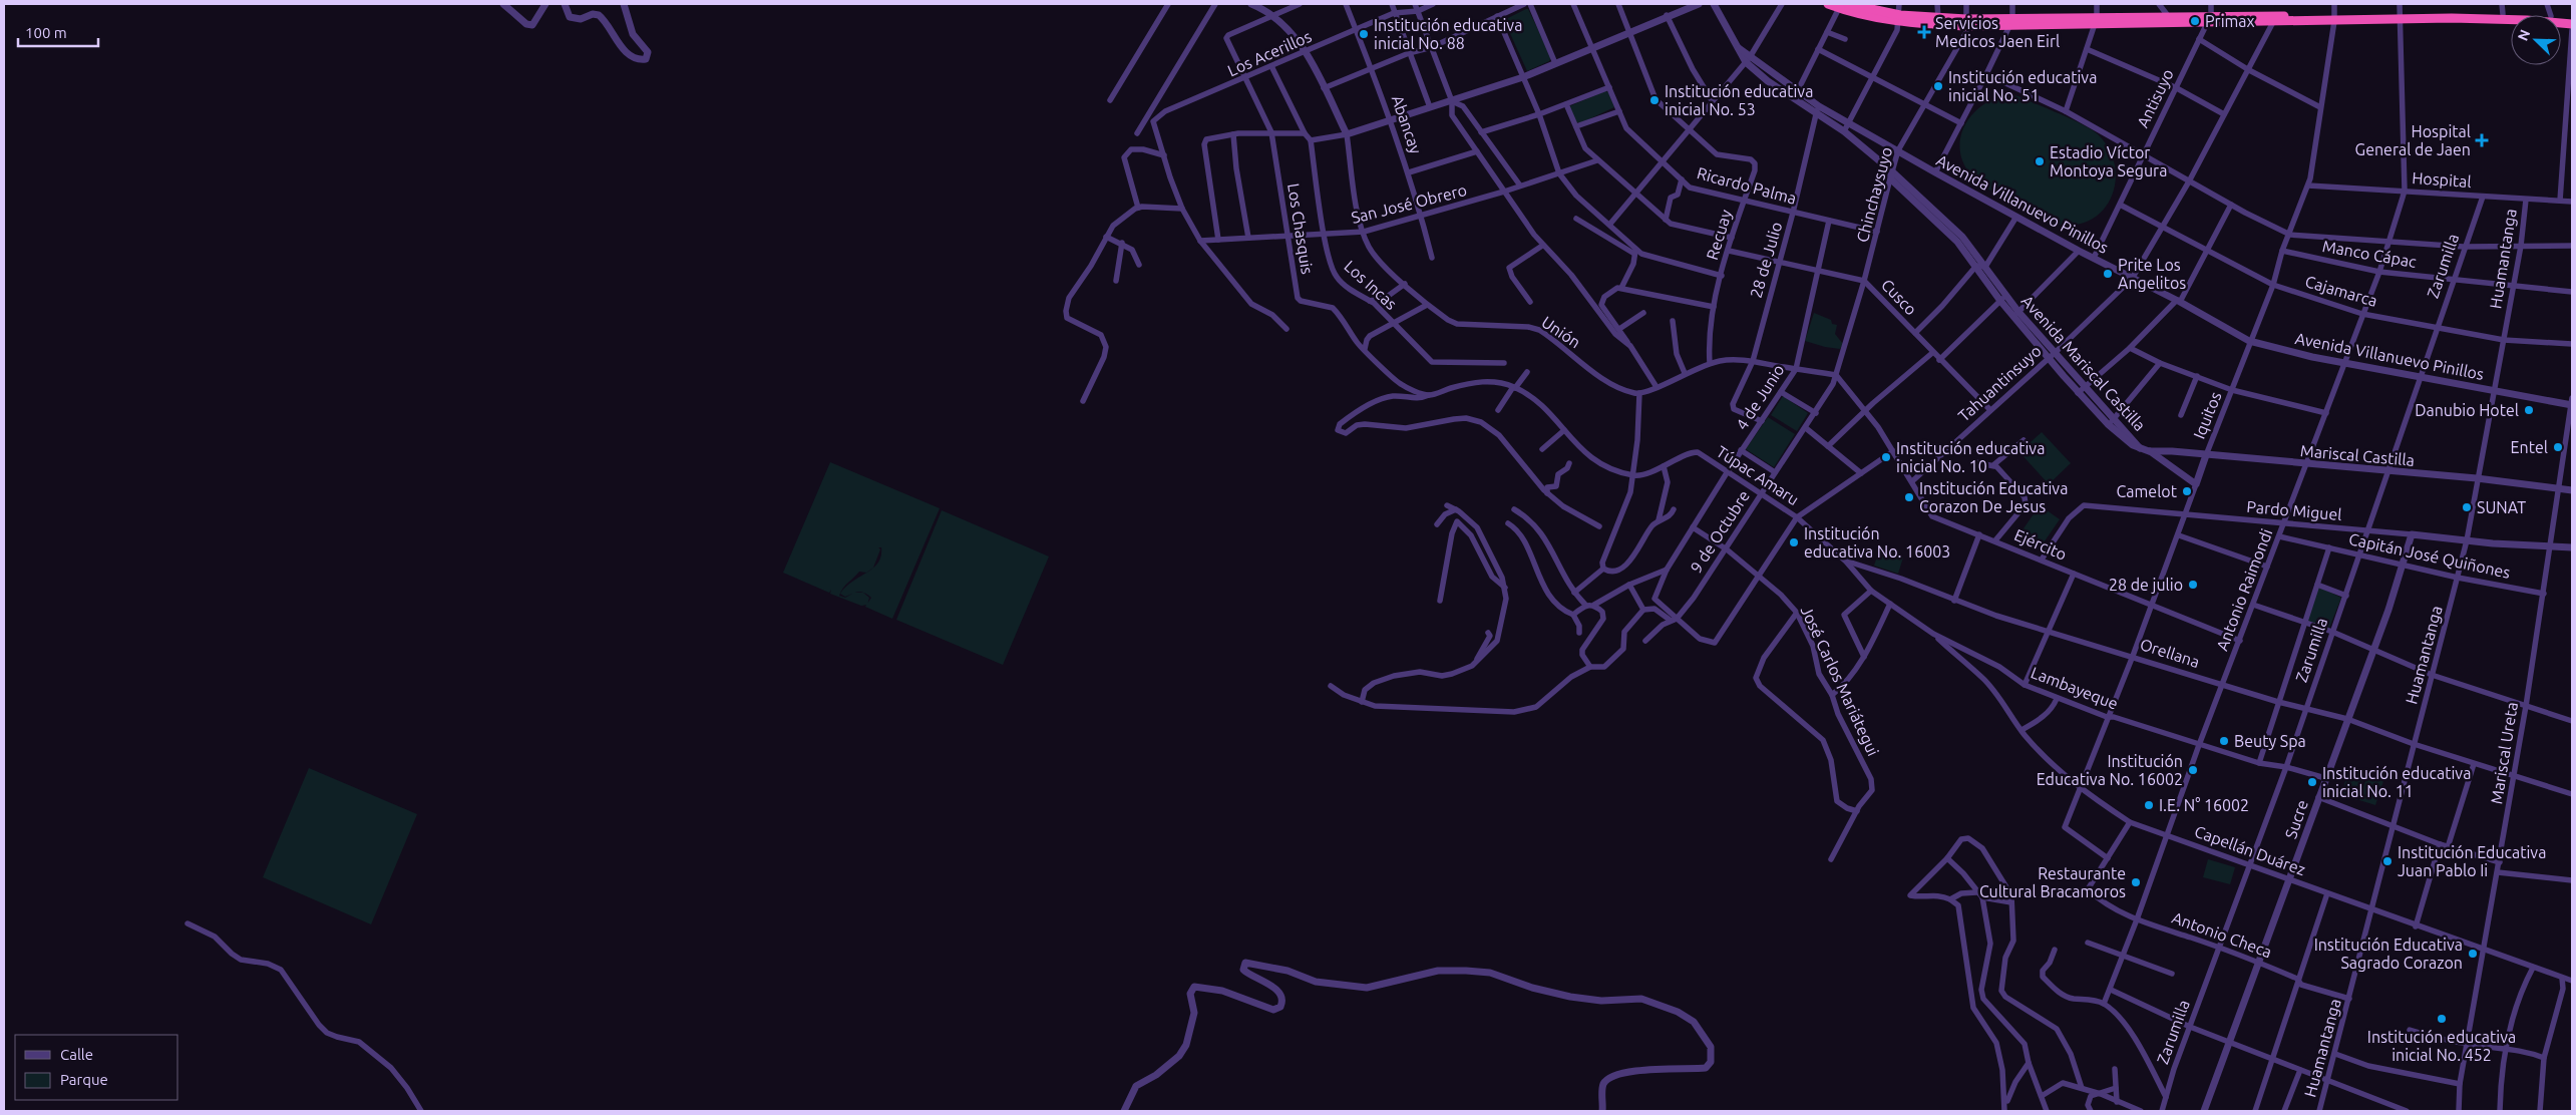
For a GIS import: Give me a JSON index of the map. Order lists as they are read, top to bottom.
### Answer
{
  "streets": {
    "street": [
      "Los Acerillos",
      "Antisuyo",
      "Abancay",
      "Hospital",
      "Ricardo Palma",
      "Chinchaysuyo",
      "San José Obrero",
      "Avenida Villanuevo Pinillos",
      "Los Chasquis",
      "Recuay",
      "Manco Cápac",
      "Huamantanga",
      "28 de Julio",
      "Zarumilla",
      "Los Incas",
      "Cajamarca",
      "Cusco",
      "Unión",
      "Avenida Mariscal Castilla",
      "Tahuantinsuyo",
      "4 de Junio",
      "Iquitos",
      "Mariscal Castilla",
      "Túpac Amaru",
      "Pardo Miguel",
      "9 de Octubre",
      "Ejército",
      "Capitán José Quiñones",
      "Antonio Raimondi",
      "Orellana",
      "José Carlos Mariátegui",
      "Lambayeque",
      "Mariscal Ureta",
      "Sucre",
      "Capellán Duárez",
      "Antonio Checa"
    ]
  },
  "crossings": [
    ["Los Acerillos", "Abancay"],
    ["Los Acerillos", "Los Chasquis"],
    ["Antisuyo", "Avenida Villanuevo Pinillos"],
    ["Antisuyo", "Cajamarca"],
    ["Abancay", "San José Obrero"],
    ["Hospital", "Huamantanga"],
    ["Hospital", "Zarumilla"],
    ["Hospital", "Iquitos"],
    ["Hospital", "Antonio Raimondi"],
    ["Ricardo Palma", "Chinchaysuyo"],
    ["Ricardo Palma", "Recuay"],
    ["Ricardo Palma", "28 de Julio"],
    ["Ricardo Palma", "4 de Junio"],
    ["Chinchaysuyo", "Avenida Villanuevo Pinillos"],
    ["Chinchaysuyo", "Cusco"],
    ["Chinchaysuyo", "Avenida Mariscal Castilla"],
    ["Chinchaysuyo", "9 de Octubre"],
    ["Chinchaysuyo", "Ejército"],
    ["San José Obrero", "Los Chasquis"],
    ["San José Obrero", "Los Incas"],
    ["San José Obrero", "Unión"],
    ["Avenida Villanuevo Pinillos", "Huamantanga"],
    ["Avenida Villanuevo Pinillos", "28 de Julio"],
    ["Avenida Villanuevo Pinillos", "Zarumilla"],
    ["Avenida Villanuevo Pinillos", "Avenida Mariscal Castilla"],
    ["Avenida Villanuevo Pinillos", "Tahuantinsuyo"],
    ["Avenida Villanuevo Pinillos", "Iquitos"],
    ["Avenida Villanuevo Pinillos", "Antonio Raimondi"],
    ["Avenida Villanuevo Pinillos", "Mariscal Ureta"],
    ["Recuay", "Cusco"],
    ["Manco Cápac", "Huamantanga"],
    ["Manco Cápac", "Zarumilla"],
    ["Manco Cápac", "Iquitos"],
    ["Manco Cápac", "Antonio Raimondi"],
    ["Huamantanga", "Cajamarca"],
    ["Huamantanga", "Mariscal Castilla"],
    ["Huamantanga", "Pardo Miguel"],
    ["Huamantanga", "Capitán José Quiñones"],
    ["Huamantanga", "Orellana"],
    ["Huamantanga", "Capellán Duárez"],
    ["Huamantanga", "Antonio Checa"],
    ["28 de Julio", "Cusco"],
    ["28 de Julio", "Avenida Mariscal Castilla"],
    ["28 de Julio", "4 de Junio"],
    ["Zarumilla", "Cajamarca"],
    ["Zarumilla", "Mariscal Castilla"],
    ["Zarumilla", "Pardo Miguel"],
    ["Zarumilla", "Capitán José Quiñones"],
    ["Zarumilla", "Orellana"],
    ["Zarumilla", "Lambayeque"],
    ["Zarumilla", "Capellán Duárez"],
    ["Zarumilla", "Antonio Checa"],
    ["Cajamarca", "Tahuantinsuyo"],
    ["Cajamarca", "Iquitos"],
    ["Cajamarca", "Antonio Raimondi"],
    ["Cusco", "Tahuantinsuyo"],
    ["Cusco", "4 de Junio"],
    ["Avenida Mariscal Castilla", "Tahuantinsuyo"],
    ["Avenida Mariscal Castilla", "Mariscal Castilla"],
    ["Tahuantinsuyo", "Ejército"],
    ["4 de Junio", "Túpac Amaru"],
    ["4 de Junio", "9 de Octubre"],
    ["4 de Junio", "José Carlos Mariátegui"],
    ["Iquitos", "Mariscal Castilla"],
    ["Iquitos", "Pardo Miguel"],
    ["Iquitos", "Ejército"],
    ["Iquitos", "Orellana"],
    ["Iquitos", "Lambayeque"],
    ["Iquitos", "Capellán Duárez"],
    ["Iquitos", "Antonio Checa"],
    ["Mariscal Castilla", "Antonio Raimondi"],
    ["Mariscal Castilla", "Mariscal Ureta"],
    ["Túpac Amaru", "9 de Octubre"],
    ["Túpac Amaru", "Orellana"],
    ["Túpac Amaru", "Lambayeque"],
    ["Pardo Miguel", "Ejército"],
    ["Pardo Miguel", "Antonio Raimondi"],
    ["Pardo Miguel", "Mariscal Ureta"],
    ["Pardo Miguel", "Sucre"],
    ["9 de Octubre", "Ejército"],
    ["9 de Octubre", "José Carlos Mariátegui"],
    ["Ejército", "Antonio Raimondi"],
    ["Capitán José Quiñones", "Antonio Raimondi"],
    ["Capitán José Quiñones", "Mariscal Ureta"],
    ["Capitán José Quiñones", "Sucre"],
    ["Antonio Raimondi", "Orellana"],
    ["Antonio Raimondi", "Lambayeque"],
    ["Antonio Raimondi", "Capellán Duárez"],
    ["Antonio Raimondi", "Antonio Checa"],
    ["Orellana", "Lambayeque"],
    ["Orellana", "Mariscal Ureta"],
    ["Orellana", "Sucre"],
    ["Lambayeque", "Sucre"],
    ["Lambayeque", "Capellán Duárez"],
    ["Mariscal Ureta", "Capellán Duárez"],
    ["Sucre", "Capellán Duárez"],
    ["Sucre", "Antonio Checa"]
  ],
  "places": {
    "other": [
      "Primax",
      "Institución educativa inicial No. 88",
      "Institución educativa inicial No. 51",
      "Institución educativa inicial No. 53",
      "Estadio Víctor Montoya Segura",
      "Prite Los Angelitos",
      "Danubio Hotel",
      "Entel",
      "Institución educativa inicial No. 10",
      "Camelot",
      "Institución Educativa Corazon De Jesus",
      "SUNAT",
      "Institución educativa No. 16003",
      "28 de julio",
      "Beuty Spa",
      "Institución Educativa No. 16002",
      "Institución educativa inicial No. 11",
      "I.E. N° 16002",
      "Institución Educativa Juan Pablo Ii",
      "Restaurante Cultural Bracamoros",
      "Institución Educativa Sagrado Corazon",
      "Institución educativa inicial No. 452"
    ],
    "health": ["Servicios Medicos Jaen Eirl", "Hospital General de Jaen"]
  },
  "legend": ["Calle", "Parque"],
  "scale_bar": "100 m",
  "north": "top left"
}
